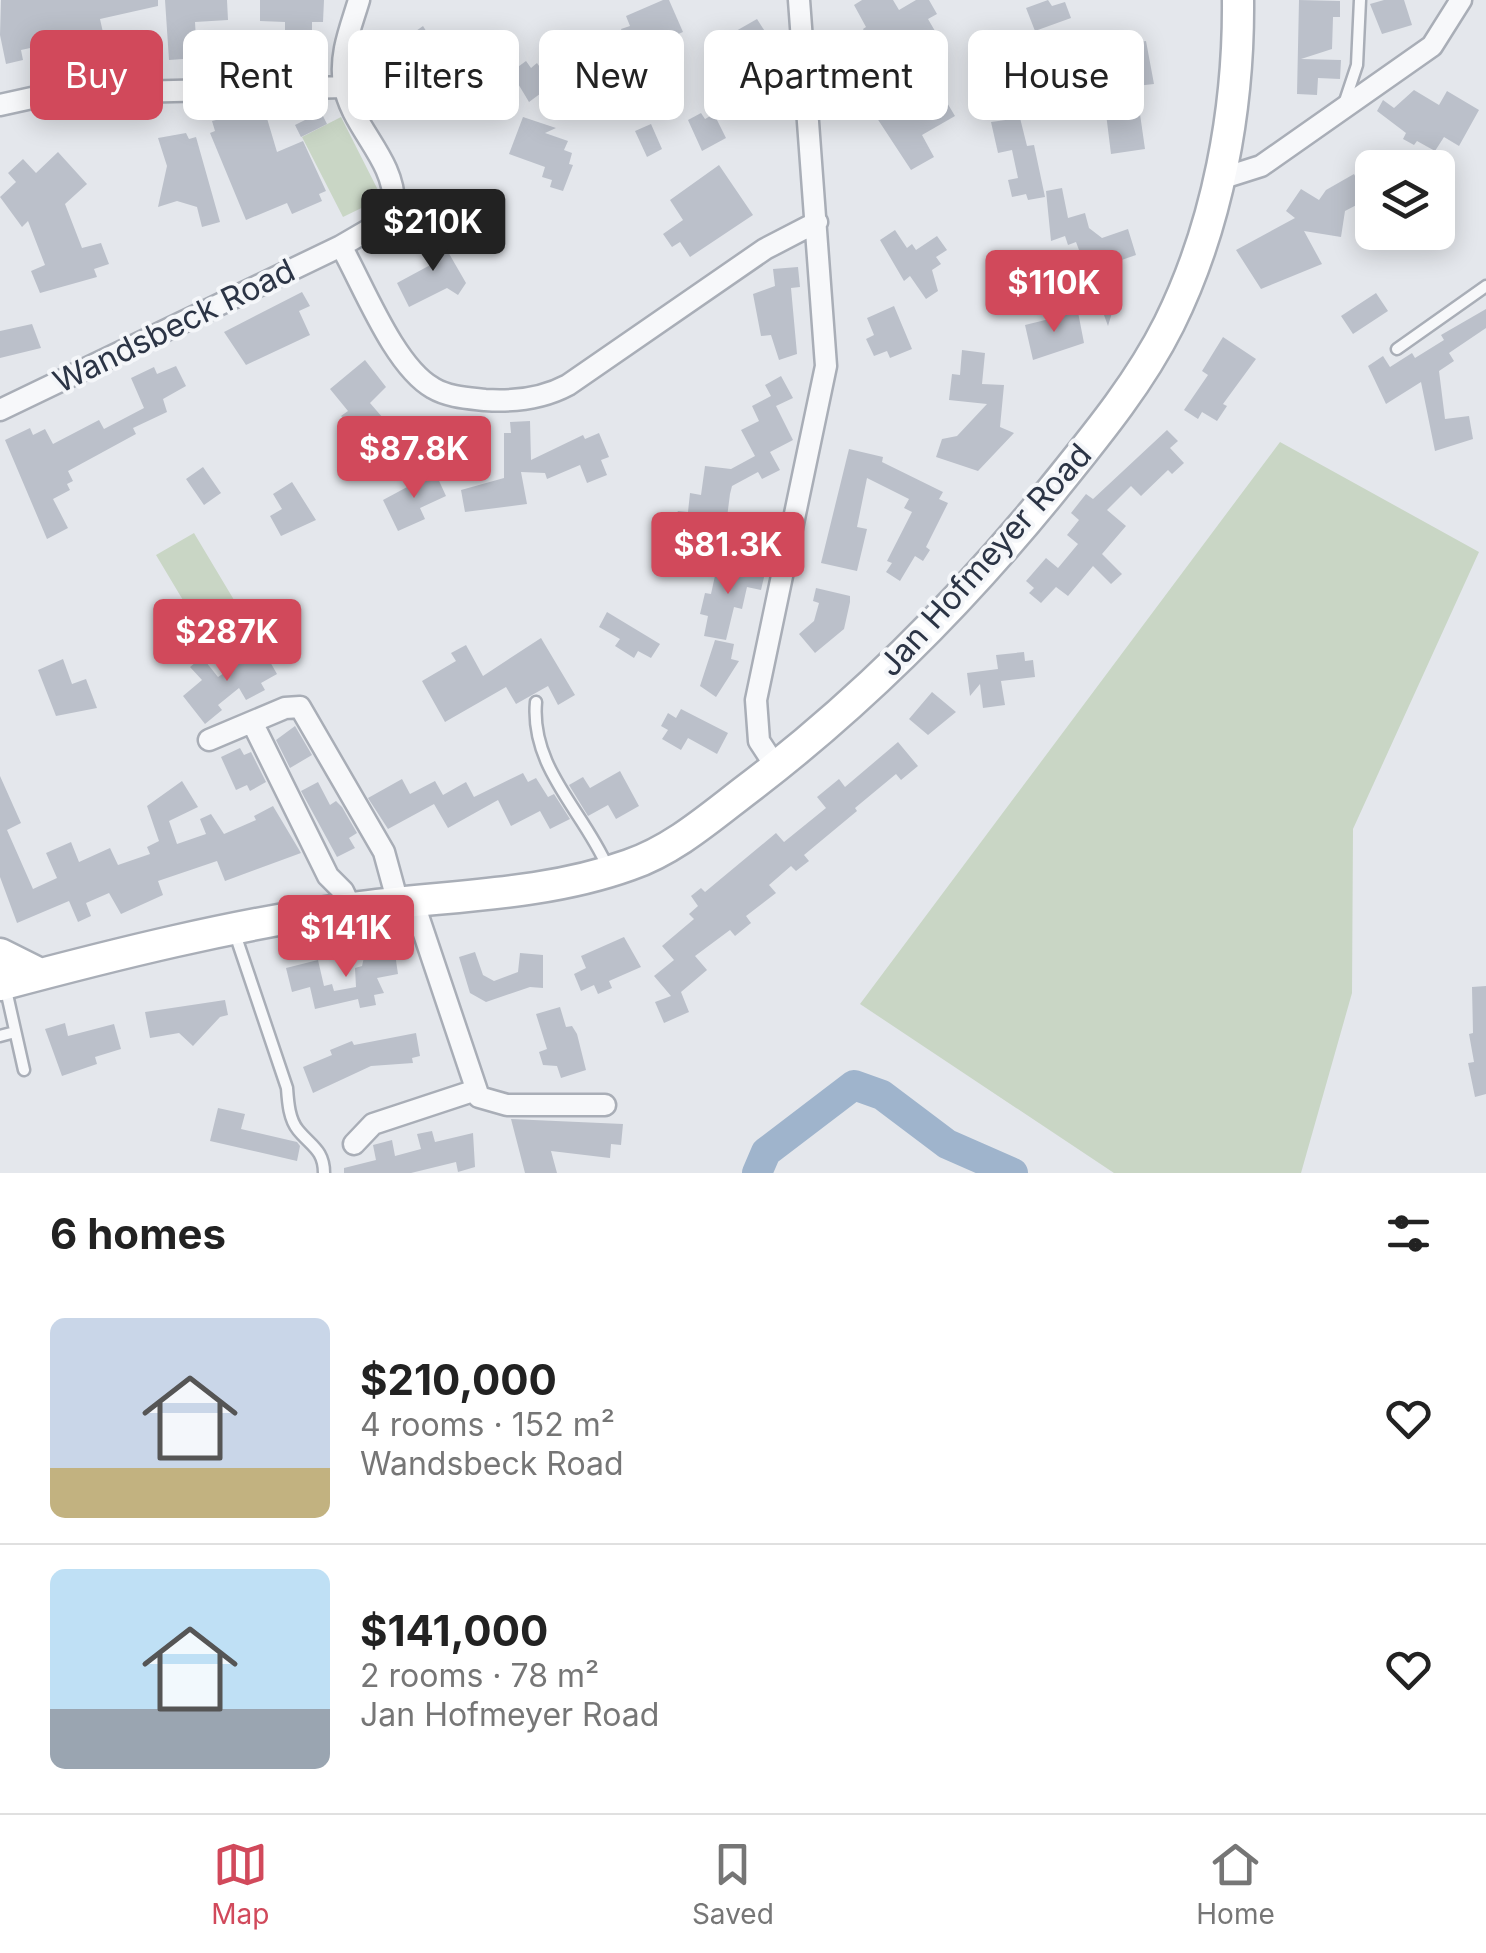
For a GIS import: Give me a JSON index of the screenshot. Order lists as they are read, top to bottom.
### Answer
{
  "streets": {
    "street": ["Wandsbeck Road", "Jan Hofmeyer Road"]
  },
  "page": {
    "chip": [
      "Buy",
      "Rent",
      "Filters",
      "New",
      "Apartment",
      "House"
    ],
    "price": [
      "$210K",
      "$110K",
      "$87.8K",
      "$81.3K",
      "$287K",
      "$141K"
    ],
    "heading": "6 homes",
    "list": [
      {
        "name": "$210,000",
        "note": "4 rooms · 152 m² · Wandsbeck Road"
      },
      {
        "name": "$141,000",
        "note": "2 rooms · 78 m² · Jan Hofmeyer Road"
      }
    ],
    "tabs": ["Map", "Saved", "Home"]
  }
}
